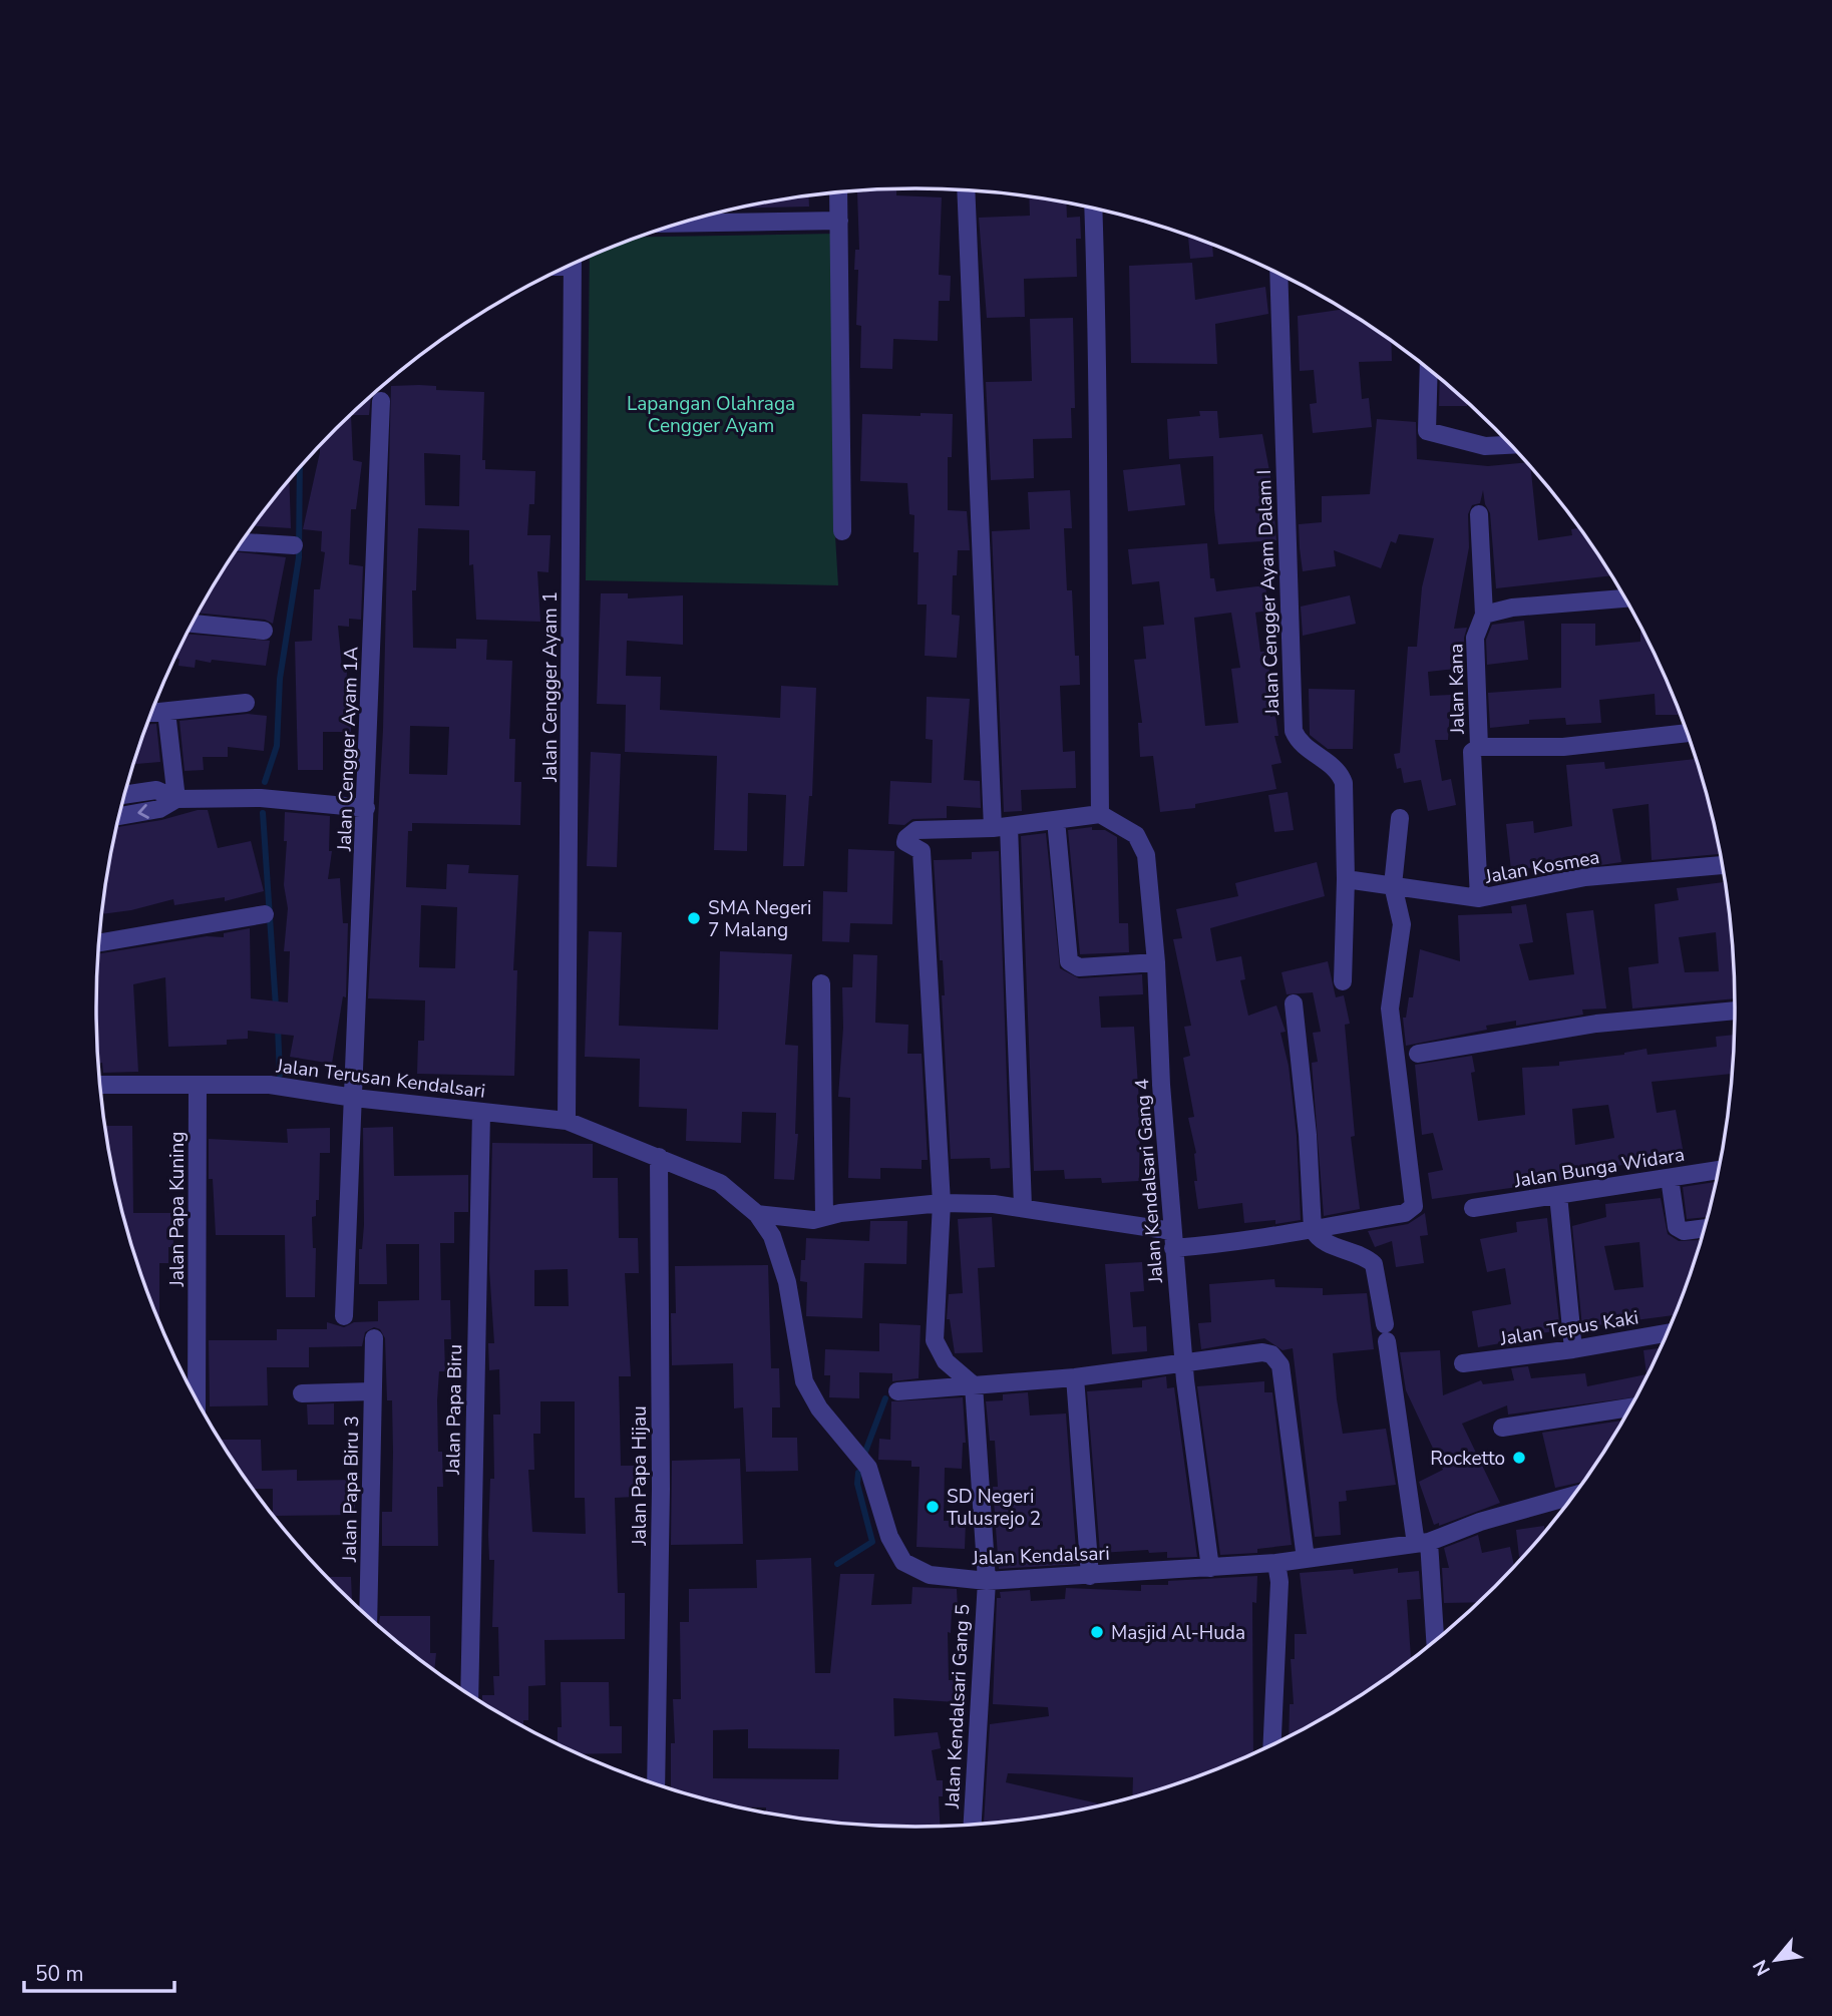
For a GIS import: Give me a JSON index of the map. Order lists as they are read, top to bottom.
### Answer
{
  "streets": {
    "street": [
      "Jalan Cengger Ayam Dalam I",
      "Jalan Cengger Ayam 1",
      "Jalan Kana",
      "Jalan Cengger Ayam 1A",
      "Jalan Kosmea",
      "Jalan Terusan Kendalsari",
      "Jalan Bunga Widara",
      "Jalan Kendalsari Gang 4",
      "Jalan Papa Kuning",
      "Jalan Tepus Kaki",
      "Jalan Papa Biru",
      "Jalan Papa Hijau",
      "Jalan Papa Biru 3",
      "Jalan Kendalsari",
      "Jalan Kendalsari Gang 5"
    ]
  },
  "crossings": [
    ["Jalan Cengger Ayam Dalam I", "Jalan Kosmea"],
    ["Jalan Cengger Ayam 1", "Jalan Terusan Kendalsari"],
    ["Jalan Kana", "Jalan Kosmea"],
    ["Jalan Cengger Ayam 1A", "Jalan Terusan Kendalsari"],
    ["Jalan Terusan Kendalsari", "Jalan Papa Kuning"],
    ["Jalan Terusan Kendalsari", "Jalan Papa Biru"],
    ["Jalan Terusan Kendalsari", "Jalan Papa Hijau"],
    ["Jalan Terusan Kendalsari", "Jalan Kendalsari"],
    ["Jalan Kendalsari Gang 4", "Jalan Kendalsari"],
    ["Jalan Papa Hijau", "Jalan Kendalsari"],
    ["Jalan Kendalsari", "Jalan Kendalsari Gang 5"]
  ],
  "parks": ["Lapangan Olahraga Cengger Ayam"],
  "places": [
    "SMA Negeri 7 Malang",
    "Rocketto",
    "SD Negeri Tulusrejo 2",
    "Masjid Al-Huda"
  ],
  "scale_bar": "50 m",
  "north": "bottom left"
}
